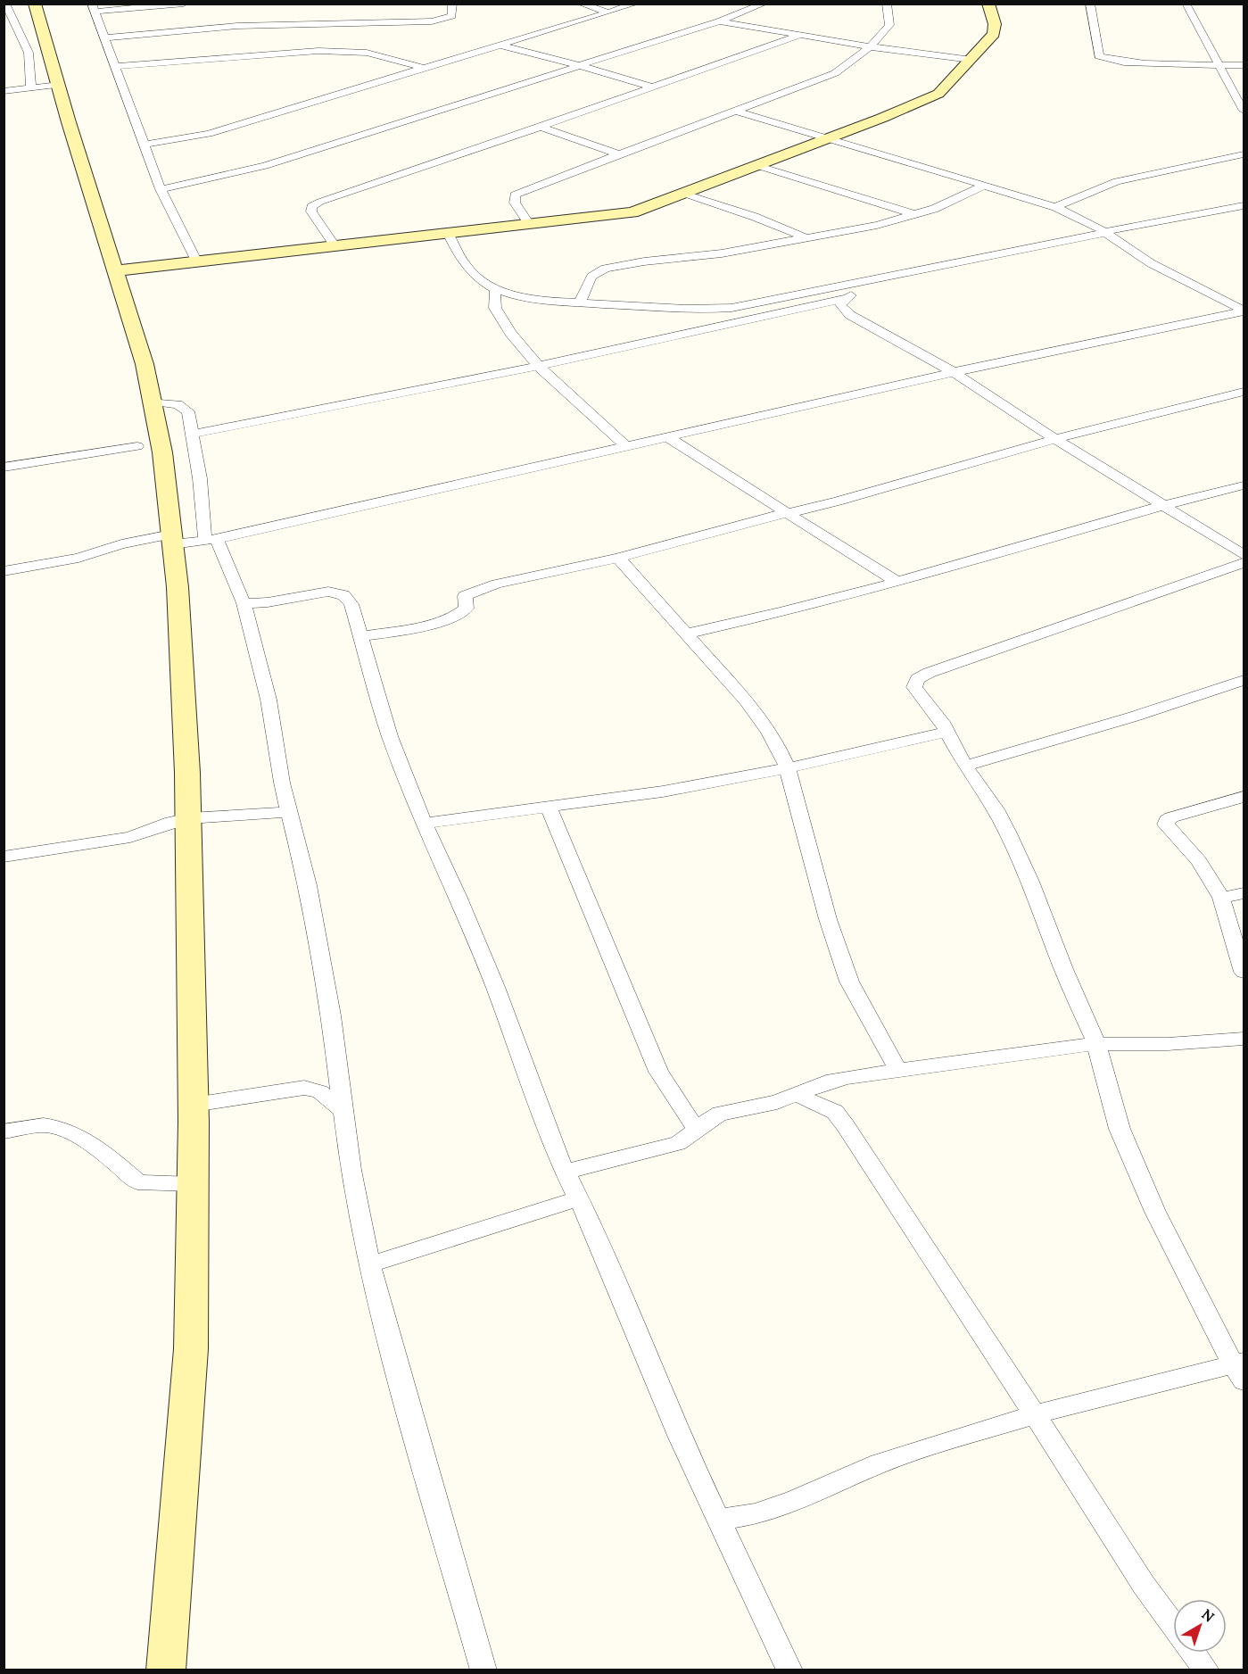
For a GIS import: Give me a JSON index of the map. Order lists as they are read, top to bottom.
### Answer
{
  "north": "top right"
}
